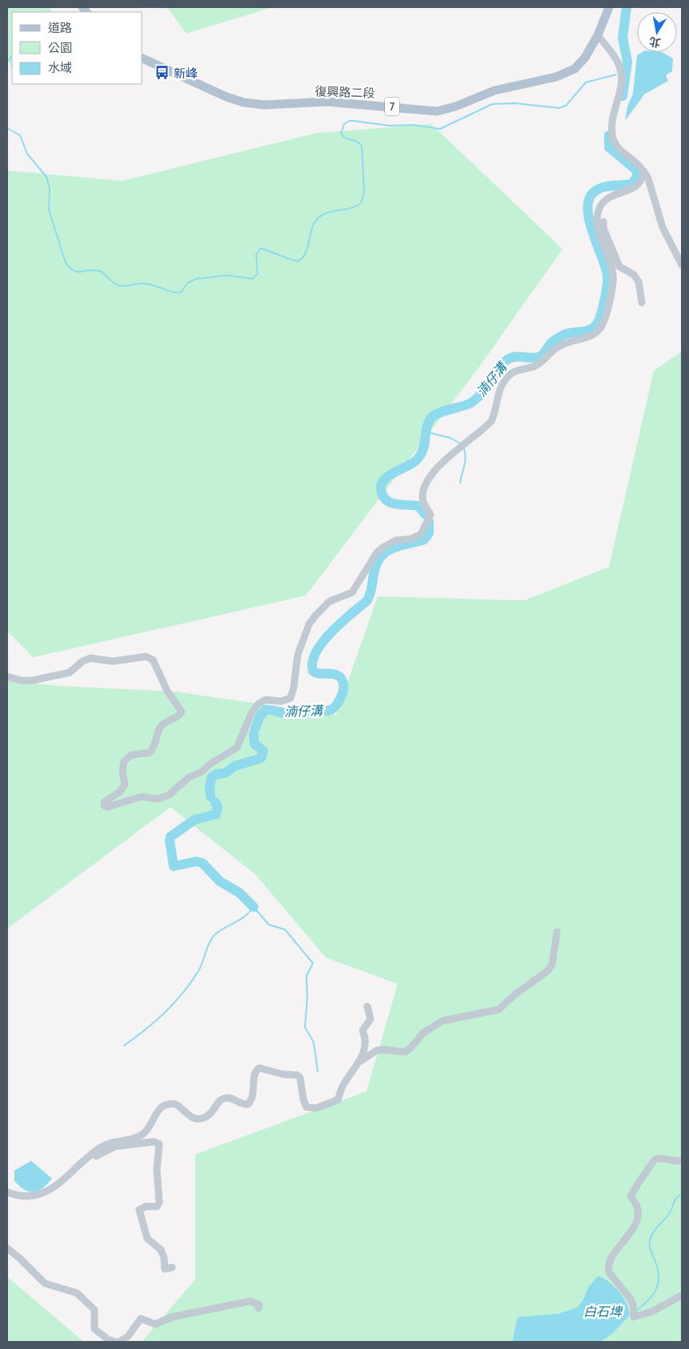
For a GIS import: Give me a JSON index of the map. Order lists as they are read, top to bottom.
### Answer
{
  "streets": {
    "main road": ["復興路二段", "7"]
  },
  "water": ["湳仔溝", "白石埤"],
  "places": {
    "bus stop": ["新峰"]
  },
  "legend": ["道路", "公園", "水域"],
  "north": "bottom"
}
